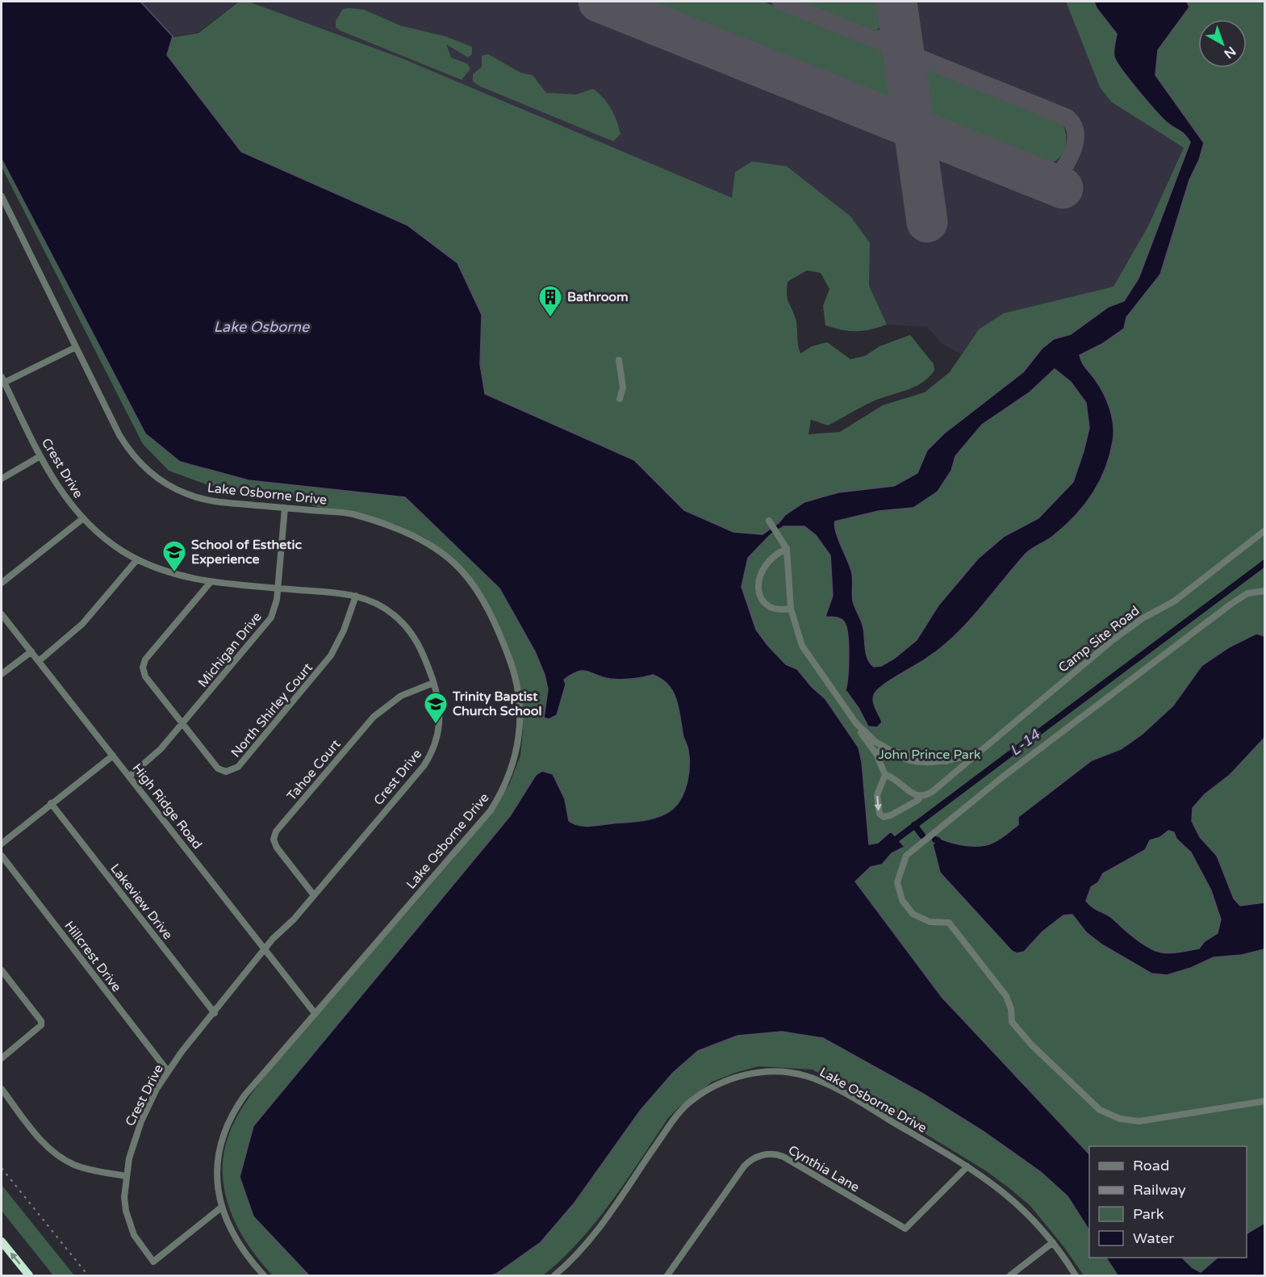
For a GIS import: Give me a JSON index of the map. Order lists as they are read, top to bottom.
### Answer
{
  "streets": {
    "street": [
      "Crest Drive",
      "Lake Osborne Drive",
      "Camp Site Road",
      "Michigan Drive",
      "North Shirley Court",
      "Tahoe Court",
      "High Ridge Road",
      "Lakeview Drive",
      "Hillcrest Drive",
      "Cynthia Lane"
    ]
  },
  "crossings": [
    ["Crest Drive", "Lake Osborne Drive"],
    ["Crest Drive", "Michigan Drive"],
    ["Crest Drive", "North Shirley Court"],
    ["Crest Drive", "Tahoe Court"],
    ["Crest Drive", "High Ridge Road"],
    ["Crest Drive", "Lakeview Drive"],
    ["Crest Drive", "Hillcrest Drive"],
    ["Lake Osborne Drive", "Michigan Drive"],
    ["Lake Osborne Drive", "High Ridge Road"],
    ["Lake Osborne Drive", "Cynthia Lane"],
    ["Michigan Drive", "North Shirley Court"],
    ["Michigan Drive", "High Ridge Road"]
  ],
  "water": ["Lake Osborne", "L-14"],
  "parks": ["John Prince Park"],
  "places": {
    "building": ["Bathroom"],
    "school or university": ["School of Esthetic Experience", "Trinity Baptist Church School"]
  },
  "legend": [
    "Road",
    "Railway",
    "Park",
    "Water"
  ],
  "north": "bottom right"
}
